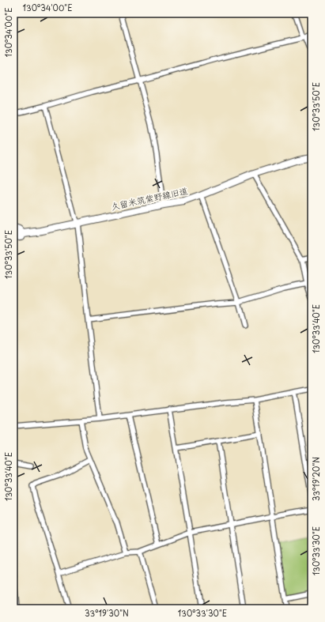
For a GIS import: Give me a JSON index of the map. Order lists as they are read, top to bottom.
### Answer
{
  "streets": {
    "street": ["久留米筑紫野線旧道"]
  },
  "coordinates": [
    "130°34'00\"E",
    "130°33'50\"E",
    "130°33'40\"E",
    "33°19'20\"N",
    "130°33'30\"E",
    "33°19'30\"N"
  ]
}
